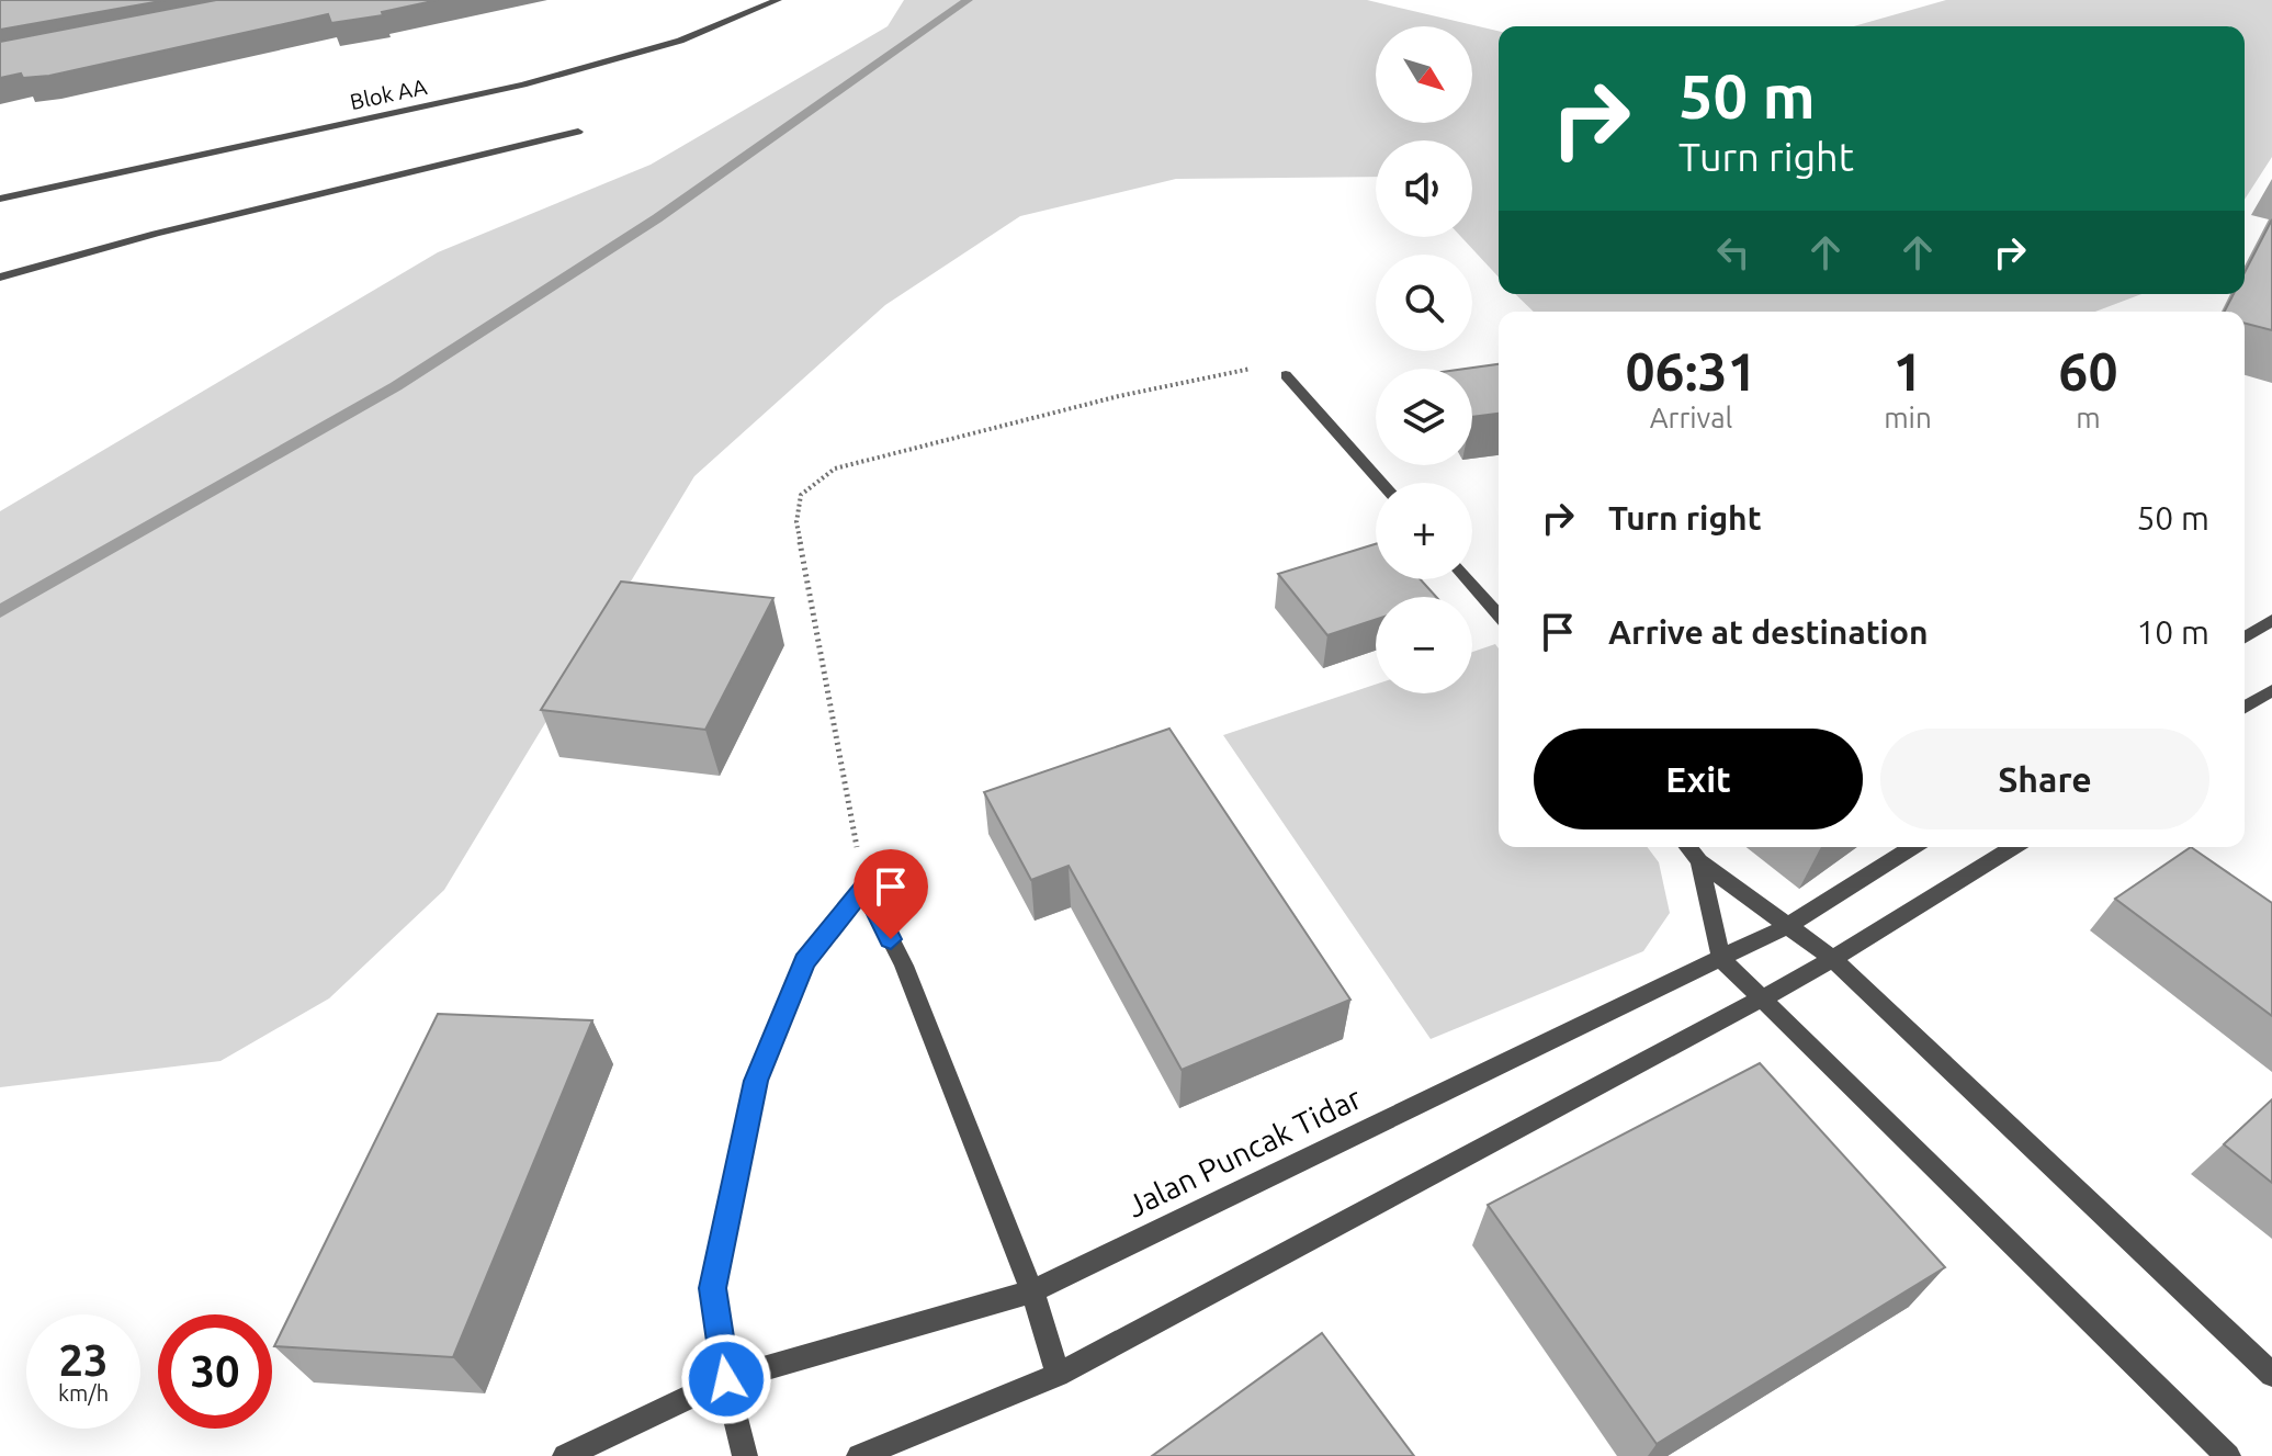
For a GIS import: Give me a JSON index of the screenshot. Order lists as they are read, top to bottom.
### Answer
{
  "streets": {
    "street": ["Blok AA", "Jalan Puncak Tidar"]
  },
  "north": "bottom right",
  "page": {
    "map_buttons": ["+", "−"],
    "turn": ["50 m", "Turn right"],
    "eta": [
      "06:31",
      "Arrival",
      "1",
      "min",
      "60",
      "m"
    ],
    "list": [
      {
        "name": "Turn right",
        "value": "50 m"
      },
      {
        "name": "Arrive at destination",
        "value": "10 m"
      }
    ],
    "buttons": ["Exit", "Share"],
    "speed": "23 km/h",
    "limit": "30"
  }
}
